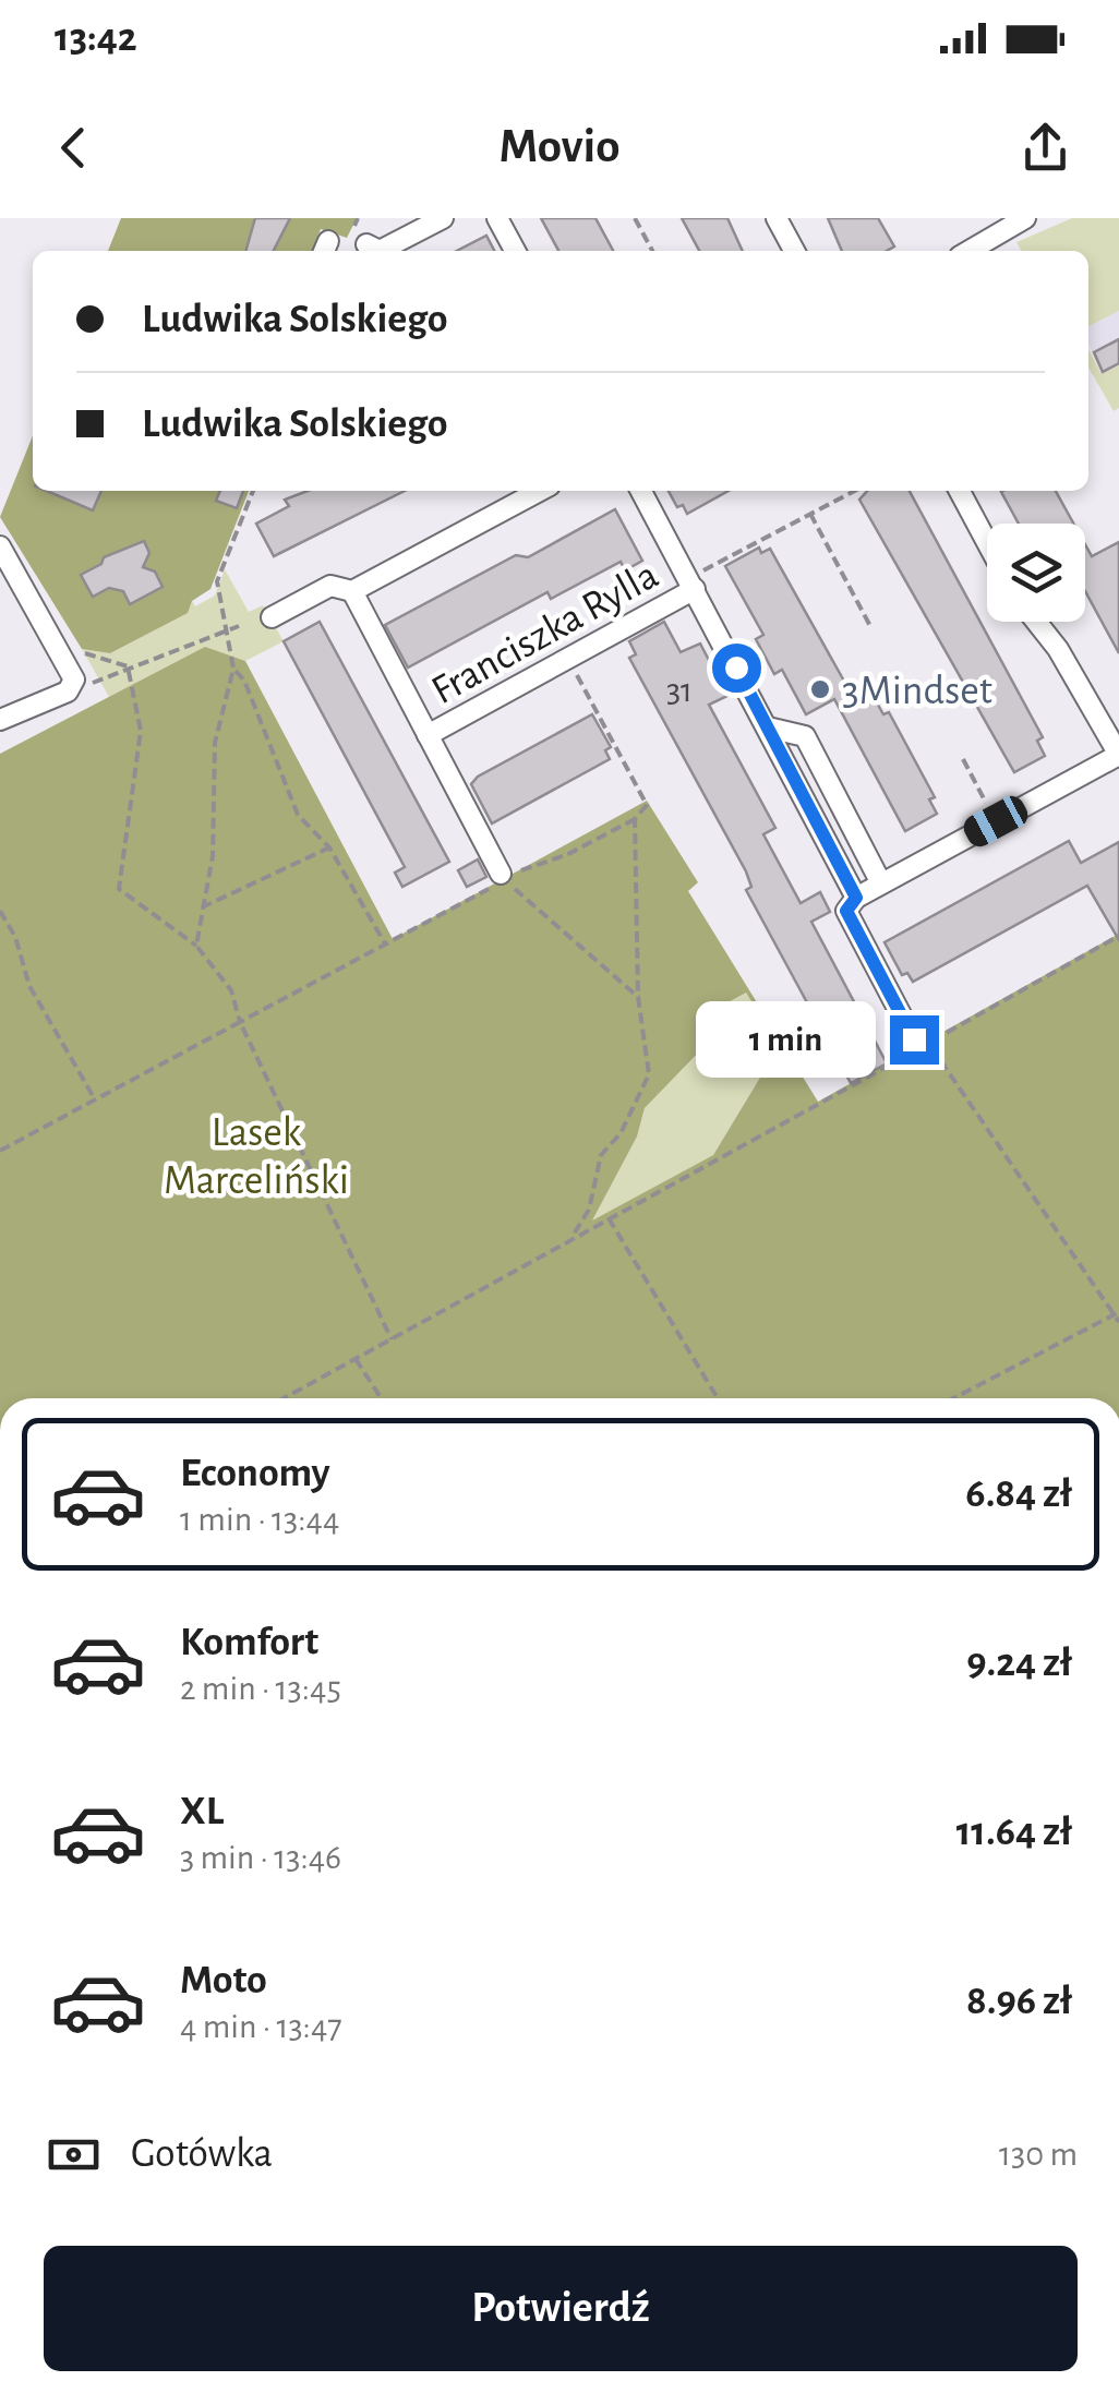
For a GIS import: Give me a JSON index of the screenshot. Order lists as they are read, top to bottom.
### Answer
{
  "streets": {
    "street": ["Franciszka Rylla"]
  },
  "parks": ["Lasek Marceliński"],
  "places": ["3Mindset"],
  "house_numbers": ["31"],
  "page": {
    "status": "13:42",
    "header": "Movio",
    "banner": ["Ludwika Solskiego", "Ludwika Solskiego"],
    "bubble": "1 min",
    "list": [
      {
        "name": "Economy",
        "note": "1 min · 13:44",
        "value": "6.84 zł"
      },
      {
        "name": "Komfort",
        "note": "2 min · 13:45",
        "value": "9.24 zł"
      },
      {
        "name": "XL",
        "note": "3 min · 13:46",
        "value": "11.64 zł"
      },
      {
        "name": "Moto",
        "note": "4 min · 13:47",
        "value": "8.96 zł"
      }
    ],
    "pay": ["Gotówka", "130 m"],
    "buttons": "Potwierdź"
  }
}
